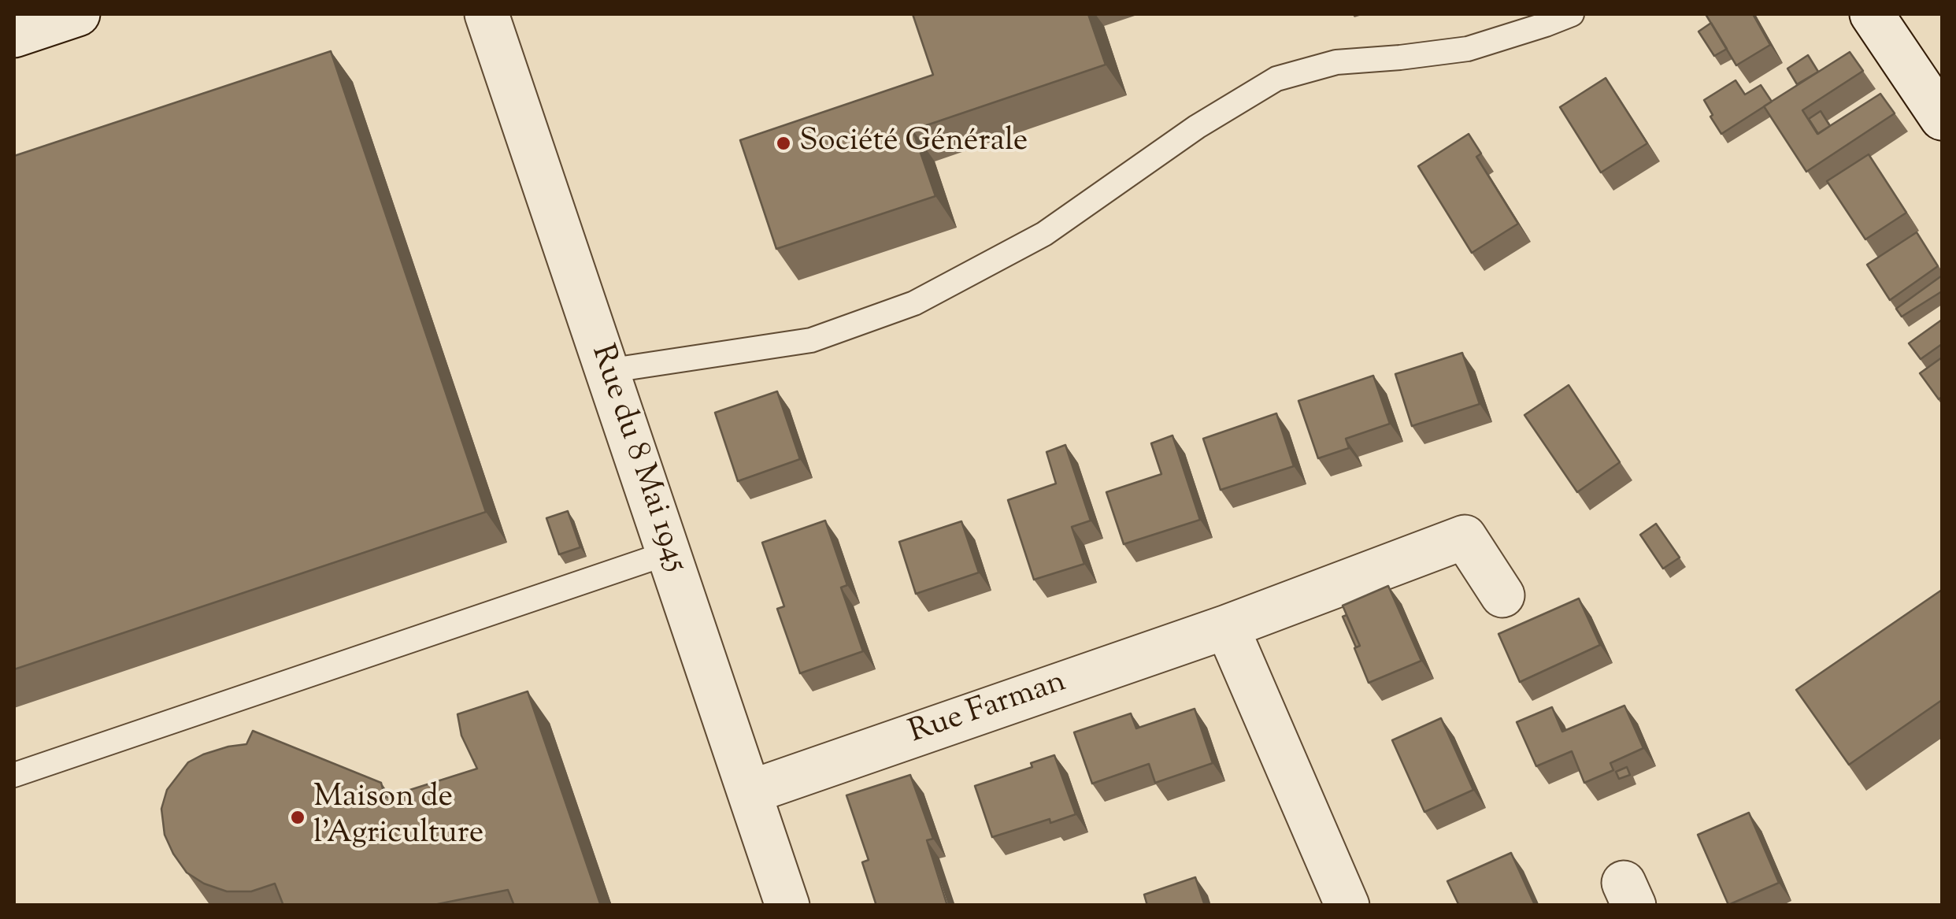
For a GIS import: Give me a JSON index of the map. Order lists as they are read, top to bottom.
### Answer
{
  "streets": {
    "street": ["Rue du 8 Mai 1945", "Rue Farman"]
  },
  "crossings": [
    ["Rue du 8 Mai 1945", "Rue Farman"]
  ],
  "places": ["Société Générale", "Maison de l'Agriculture"]
}
